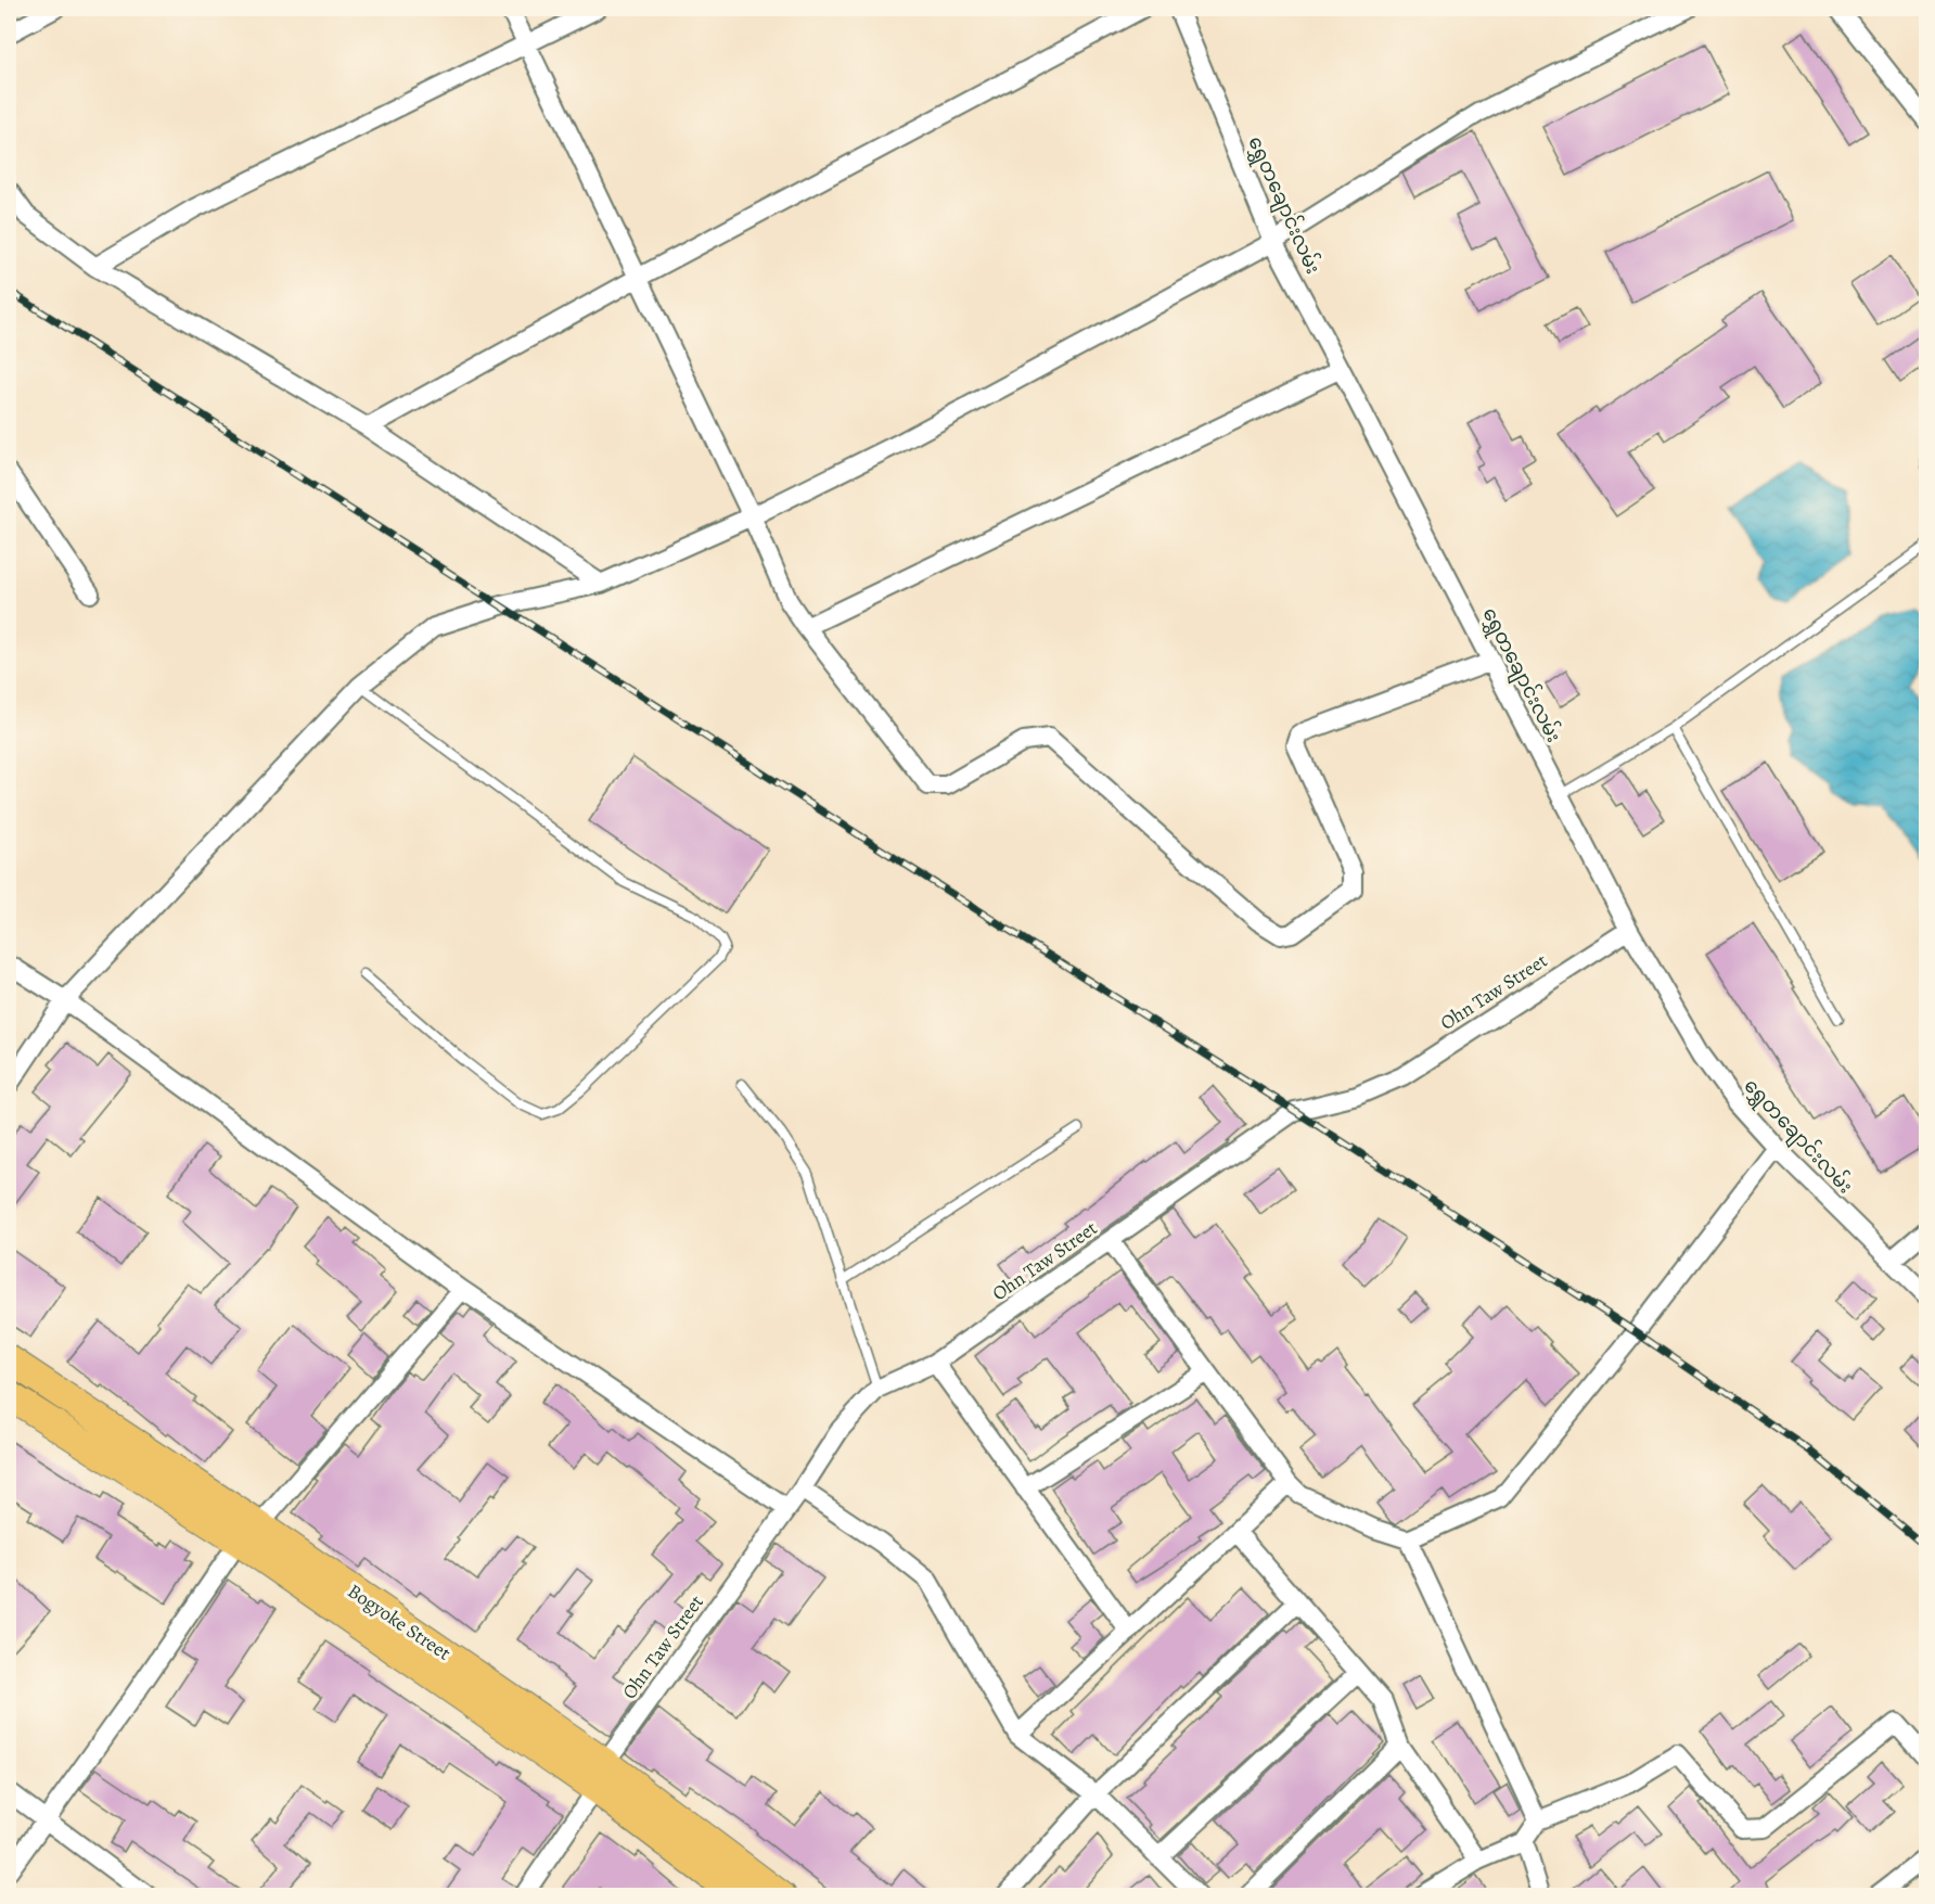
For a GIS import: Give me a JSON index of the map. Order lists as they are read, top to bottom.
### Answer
{
  "streets": {
    "main road": ["Bogyoke Street"],
    "street": ["ရွှေတချောင်းလမ်း", "Ohn Taw Street"]
  },
  "crossings": [
    ["ရွှေတချောင်းလမ်း", "Ohn Taw Street"],
    ["Ohn Taw Street", "Bogyoke Street"]
  ]
}
